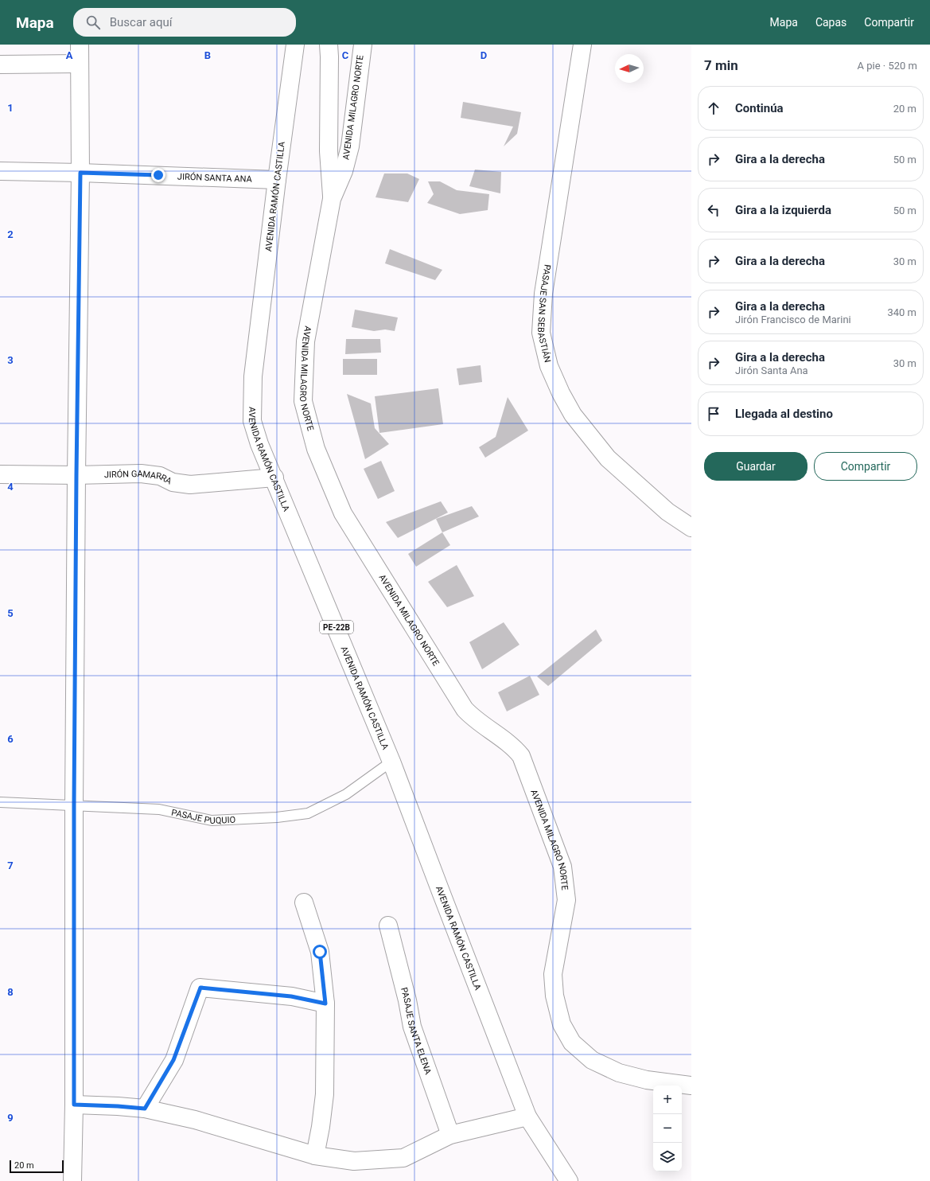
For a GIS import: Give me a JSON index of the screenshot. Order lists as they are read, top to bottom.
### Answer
{
  "streets": {
    "main road": [
      "AVENIDA MILAGRO NORTE",
      "JIRÓN SANTA ANA",
      "AVENIDA RAMÓN CASTILLA",
      "PASAJE SAN SEBASTIÁN",
      "JIRÓN GAMARRA",
      "PE-22B",
      "PASAJE SANTA ELENA"
    ],
    "lane": ["PASAJE PUQUIO"]
  },
  "crossings": [
    ["JIRÓN SANTA ANA", "AVENIDA RAMÓN CASTILLA"],
    ["AVENIDA RAMÓN CASTILLA", "JIRÓN GAMARRA"],
    ["AVENIDA RAMÓN CASTILLA", "PASAJE PUQUIO"]
  ],
  "scale_bar": "20 m",
  "north": "left",
  "page": {
    "header": "Mapa",
    "search": "Buscar aquí",
    "nav": ["Mapa", "Capas", "Compartir"],
    "heading": ["7 min", "A pie · 520 m"],
    "list": [
      ["Continúa", "20 m"],
      ["Gira a la derecha", "50 m"],
      ["Gira a la izquierda", "50 m"],
      ["Gira a la derecha", "30 m"],
      ["Gira a la derecha", "Jirón Francisco de Marini", "340 m"],
      ["Gira a la derecha", "Jirón Santa Ana", "30 m"],
      "Llegada al destino"
    ],
    "buttons": ["Guardar", "Compartir"],
    "map_buttons": ["+", "−"],
    "scale": "20 m"
  },
  "grid": {
    "columns": [
      "A",
      "B",
      "C",
      "D"
    ],
    "rows": [
      "1",
      "2",
      "3",
      "4",
      "5",
      "6",
      "7",
      "8",
      "9"
    ]
  }
}
